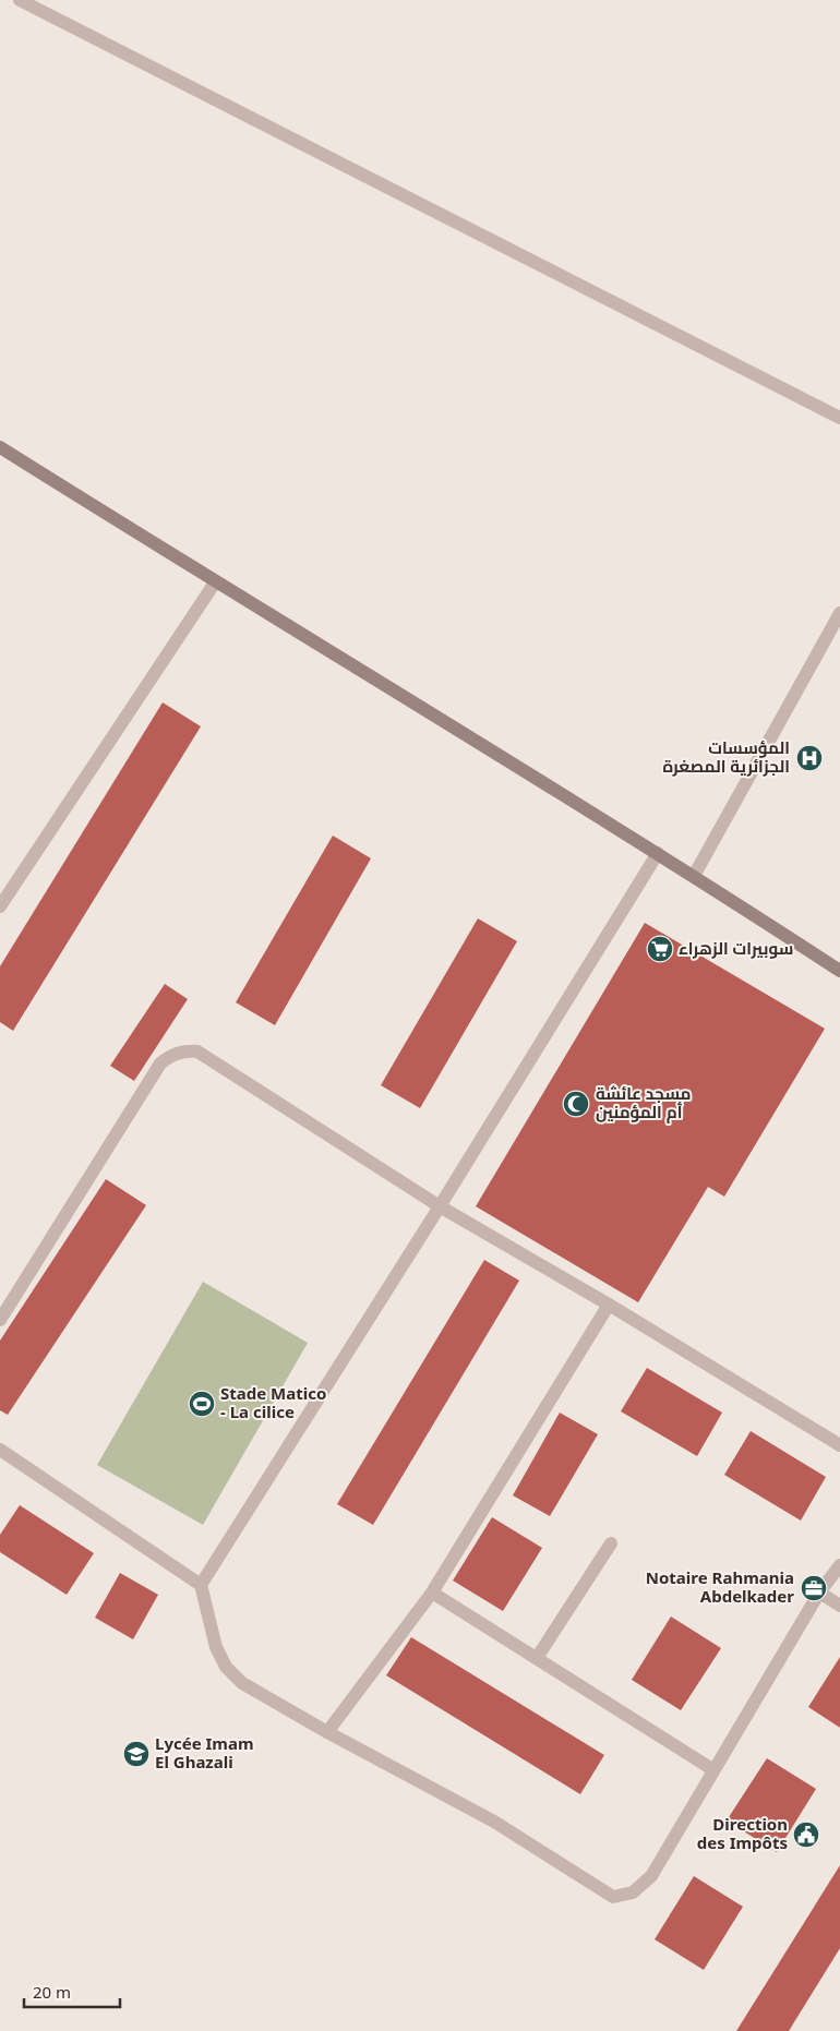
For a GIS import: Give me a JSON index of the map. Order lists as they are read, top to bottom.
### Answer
{
  "places": {
    "hospital": ["المؤسسات الجزائرية المصغرة"],
    "supermarket": ["سوبيرات الزهراء"],
    "mosque": ["مسجد عائشة أم المؤمنين"],
    "sports": ["Stade Matico - La cilice"],
    "office": ["Notaire Rahmania Abdelkader"],
    "school or university": ["Lycée Imam El Ghazali"],
    "public building": ["Direction des Impôts"]
  },
  "scale_bar": "20 m"
}
